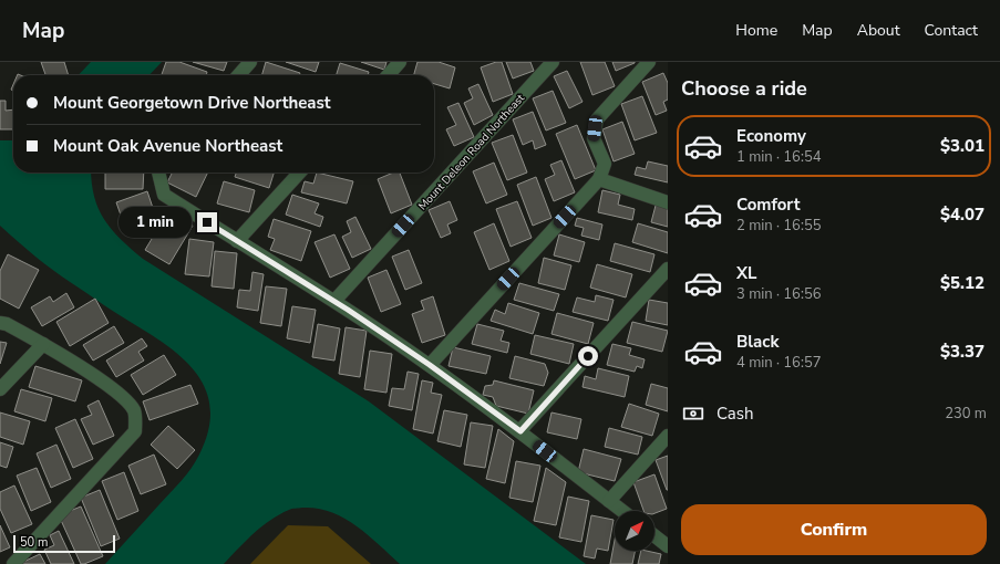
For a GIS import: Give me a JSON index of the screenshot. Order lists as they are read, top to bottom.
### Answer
{
  "streets": {
    "street": ["Mount Deleon Road Northeast"]
  },
  "scale_bar": "50 m",
  "north": "top right",
  "page": {
    "header": "Map",
    "nav": [
      "Home",
      "Map",
      "About",
      "Contact"
    ],
    "heading": "Choose a ride",
    "banner": ["Mount Georgetown Drive Northeast", "Mount Oak Avenue Northeast"],
    "list": [
      {
        "name": "Economy",
        "note": "1 min · 16:54",
        "value": "$3.01"
      },
      {
        "name": "Comfort",
        "note": "2 min · 16:55",
        "value": "$4.07"
      },
      {
        "name": "XL",
        "note": "3 min · 16:56",
        "value": "$5.12"
      },
      {
        "name": "Black",
        "note": "4 min · 16:57",
        "value": "$3.37"
      }
    ],
    "bubble": "1 min",
    "pay": ["Cash", "230 m"],
    "buttons": "Confirm",
    "scale": "50 m"
  }
}
